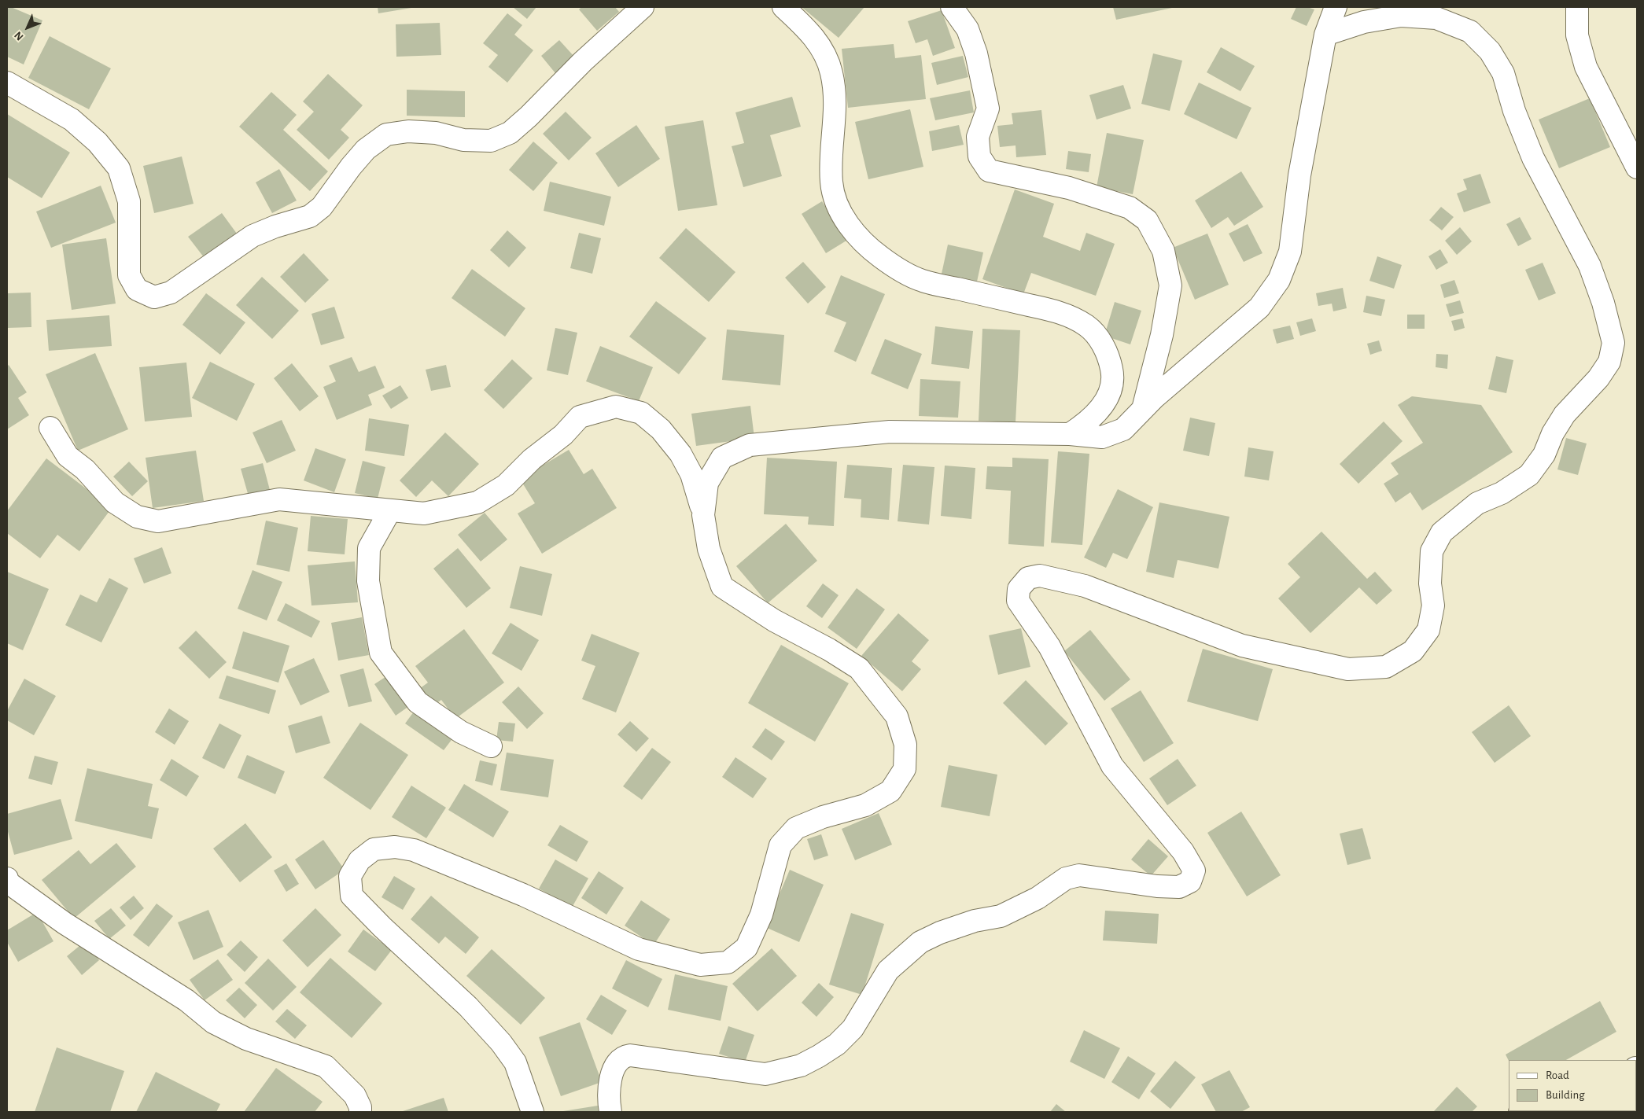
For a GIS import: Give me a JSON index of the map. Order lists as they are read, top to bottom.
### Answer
{
  "legend": ["Road", "Building"],
  "north": "bottom left"
}
